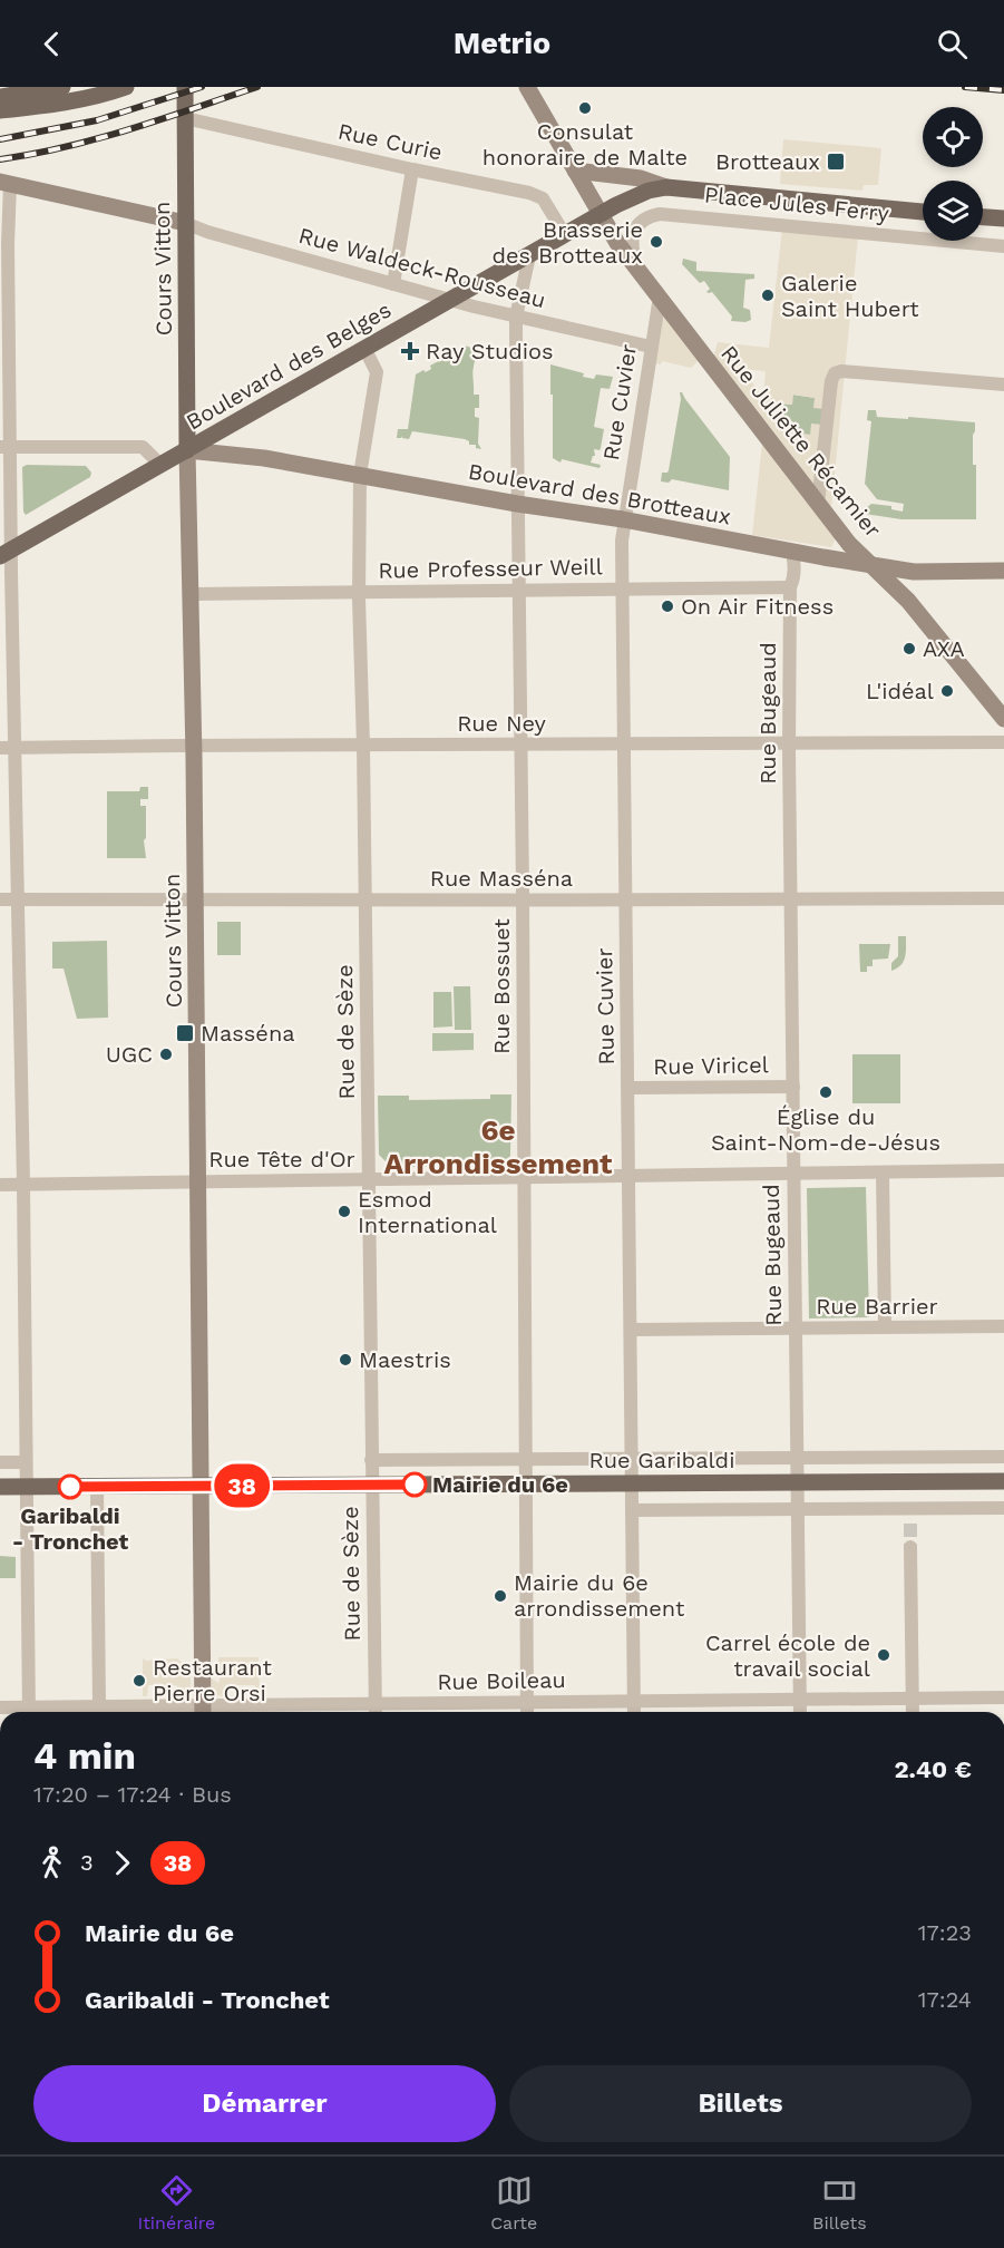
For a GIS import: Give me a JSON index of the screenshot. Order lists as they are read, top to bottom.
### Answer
{
  "streets": {
    "main road": [
      "Place Jules Ferry",
      "Cours Vitton",
      "Boulevard des Belges",
      "Rue Juliette Récamier",
      "Boulevard des Brotteaux",
      "Rue Garibaldi"
    ],
    "street": [
      "Rue Curie",
      "Rue Waldeck-Rousseau",
      "Rue Cuvier",
      "Rue Professeur Weill",
      "Rue Bugeaud",
      "Rue Ney",
      "Rue Masséna",
      "Rue Bossuet",
      "Rue de Sèze",
      "Rue Viricel",
      "Rue Tête d'Or",
      "Rue Barrier",
      "Rue Boileau"
    ]
  },
  "crossings": [
    ["Rue Curie", "Cours Vitton"],
    ["Rue Curie", "Boulevard des Belges"],
    ["Place Jules Ferry", "Boulevard des Belges"],
    ["Place Jules Ferry", "Rue Juliette Récamier"],
    ["Rue Waldeck-Rousseau", "Cours Vitton"],
    ["Rue Waldeck-Rousseau", "Boulevard des Belges"],
    ["Rue Waldeck-Rousseau", "Rue Cuvier"],
    ["Rue Waldeck-Rousseau", "Rue Bossuet"],
    ["Cours Vitton", "Boulevard des Belges"],
    ["Cours Vitton", "Boulevard des Brotteaux"],
    ["Cours Vitton", "Rue Professeur Weill"],
    ["Cours Vitton", "Rue Ney"],
    ["Cours Vitton", "Rue Masséna"],
    ["Cours Vitton", "Rue Tête d'Or"],
    ["Cours Vitton", "Rue Garibaldi"],
    ["Cours Vitton", "Rue Boileau"],
    ["Boulevard des Belges", "Rue Juliette Récamier"],
    ["Boulevard des Belges", "Boulevard des Brotteaux"],
    ["Boulevard des Belges", "Rue Bossuet"],
    ["Boulevard des Belges", "Rue de Sèze"],
    ["Rue Cuvier", "Rue Juliette Récamier"],
    ["Rue Cuvier", "Boulevard des Brotteaux"],
    ["Rue Cuvier", "Rue Professeur Weill"],
    ["Rue Cuvier", "Rue Ney"],
    ["Rue Cuvier", "Rue Masséna"],
    ["Rue Cuvier", "Rue Viricel"],
    ["Rue Cuvier", "Rue Tête d'Or"],
    ["Rue Cuvier", "Rue Barrier"],
    ["Rue Cuvier", "Rue Garibaldi"],
    ["Rue Cuvier", "Rue Boileau"],
    ["Rue Juliette Récamier", "Boulevard des Brotteaux"],
    ["Boulevard des Brotteaux", "Rue Bugeaud"],
    ["Boulevard des Brotteaux", "Rue Bossuet"],
    ["Boulevard des Brotteaux", "Rue de Sèze"],
    ["Rue Professeur Weill", "Rue Bugeaud"],
    ["Rue Professeur Weill", "Rue Bossuet"],
    ["Rue Professeur Weill", "Rue de Sèze"],
    ["Rue Bugeaud", "Rue Ney"],
    ["Rue Bugeaud", "Rue Masséna"],
    ["Rue Bugeaud", "Rue Viricel"],
    ["Rue Bugeaud", "Rue Tête d'Or"],
    ["Rue Bugeaud", "Rue Barrier"],
    ["Rue Bugeaud", "Rue Garibaldi"],
    ["Rue Bugeaud", "Rue Boileau"],
    ["Rue Ney", "Rue Bossuet"],
    ["Rue Ney", "Rue de Sèze"],
    ["Rue Masséna", "Rue Bossuet"],
    ["Rue Masséna", "Rue de Sèze"],
    ["Rue Bossuet", "Rue Tête d'Or"],
    ["Rue Bossuet", "Rue Garibaldi"],
    ["Rue Bossuet", "Rue Boileau"],
    ["Rue de Sèze", "Rue Tête d'Or"],
    ["Rue de Sèze", "Rue Garibaldi"],
    ["Rue de Sèze", "Rue Boileau"]
  ],
  "districts": ["6e Arrondissement"],
  "places": {
    "other": [
      "Consulat honoraire de Malte",
      "Brasserie des Brotteaux",
      "Galerie Saint Hubert",
      "On Air Fitness",
      "AXA",
      "L'idéal",
      "UGC",
      "Église du Saint-Nom-de-Jésus",
      "Esmod International",
      "Maestris",
      "Mairie du 6e",
      "Garibaldi - Tronchet",
      "Mairie du 6e arrondissement",
      "Carrel école de travail social",
      "Restaurant Pierre Orsi"
    ],
    "transit": ["Brotteaux", "Masséna"],
    "health": ["Ray Studios"]
  },
  "lines": ["bus line 38"],
  "page": {
    "header": "Metrio",
    "on_map": "38",
    "heading": ["4 min", "17:20 – 17:24 · Bus", "2.40 €"],
    "legs": ["3", "38"],
    "list": [
      {
        "name": "Mairie du 6e",
        "value": "17:23"
      },
      {
        "name": "Garibaldi - Tronchet",
        "value": "17:24"
      }
    ],
    "buttons": ["Démarrer", "Billets"],
    "tabs": ["Itinéraire", "Carte", "Billets"]
  }
}
